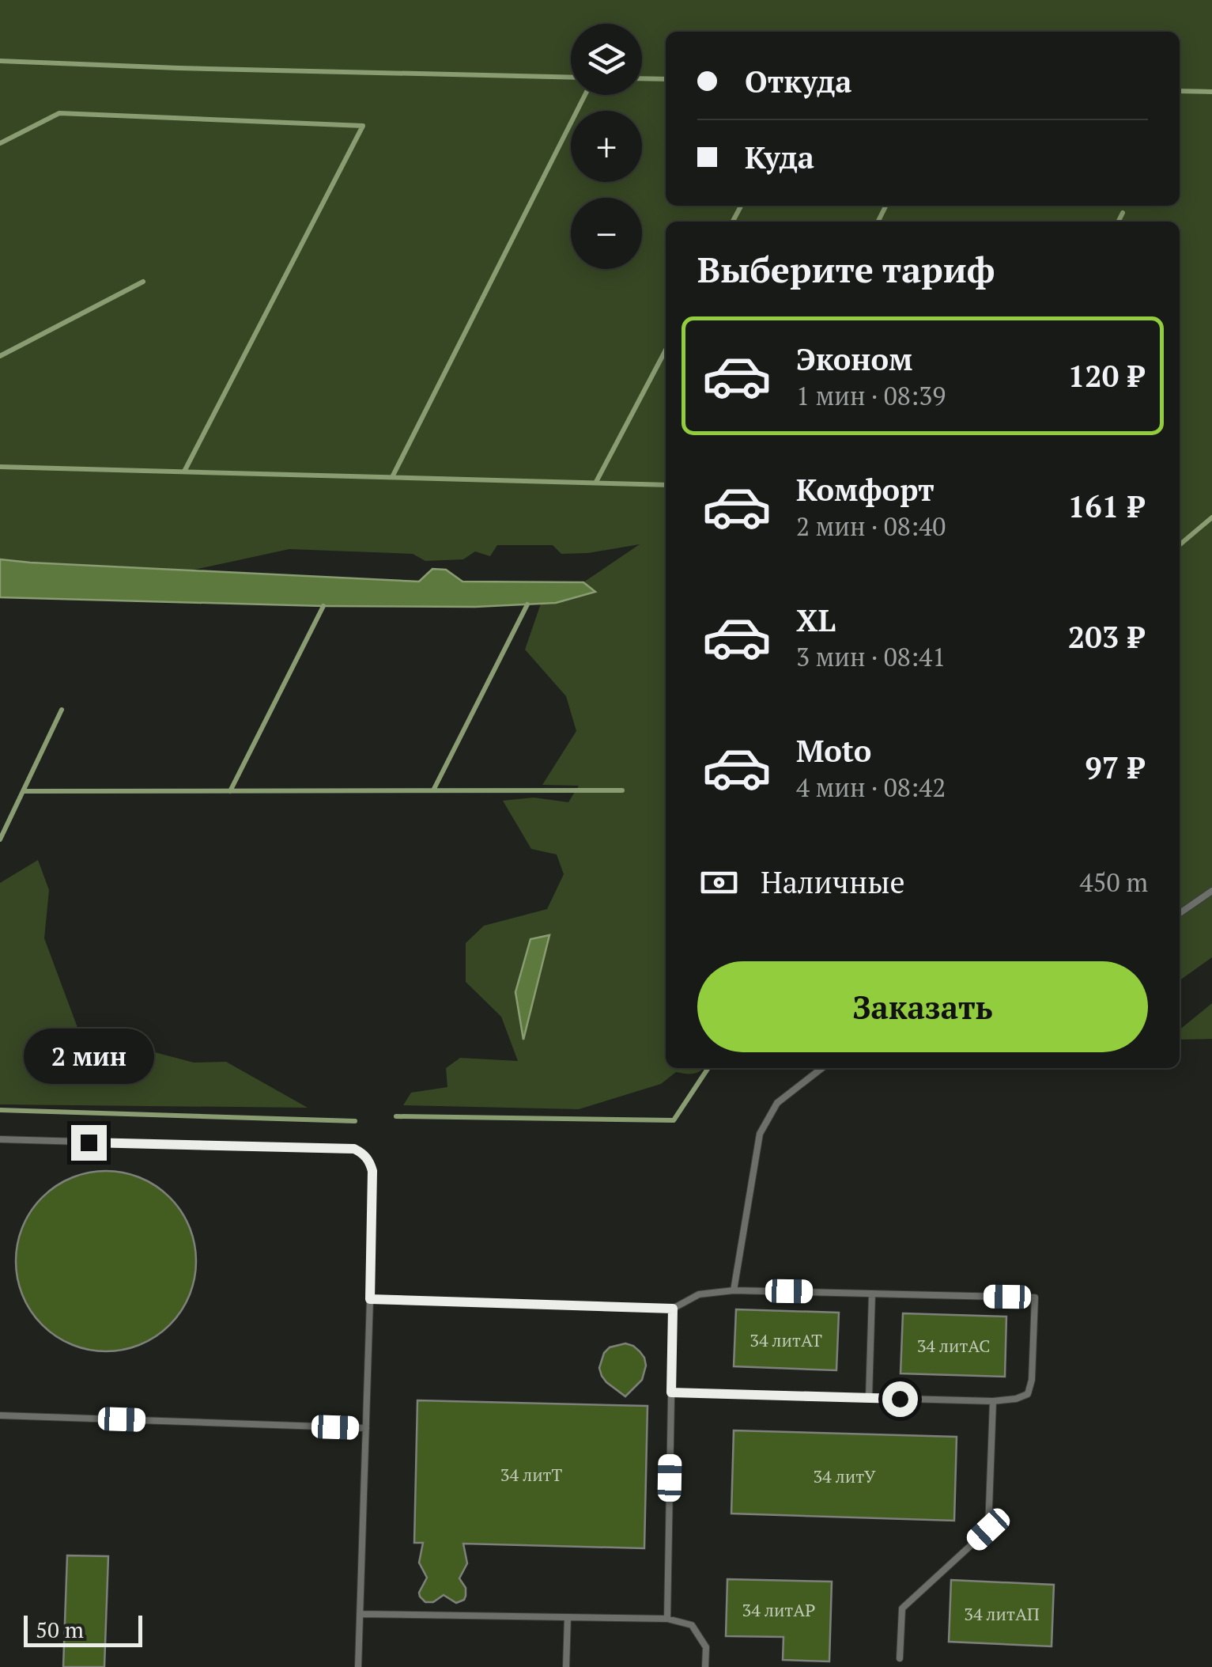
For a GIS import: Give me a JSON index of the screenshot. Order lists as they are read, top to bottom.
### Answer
{
  "house_numbers": [
    "34 литАТ",
    "34 литАС",
    "34 литТ",
    "34 литУ",
    "34 литАР",
    "34 литАП"
  ],
  "scale_bar": "50 m",
  "page": {
    "map_buttons": ["+", "−"],
    "banner": ["Откуда", "Куда"],
    "heading": "Выберите тариф",
    "list": [
      {
        "name": "Эконом",
        "note": "1 мин · 08:39",
        "value": "120 ₽"
      },
      {
        "name": "Комфорт",
        "note": "2 мин · 08:40",
        "value": "161 ₽"
      },
      {
        "name": "XL",
        "note": "3 мин · 08:41",
        "value": "203 ₽"
      },
      {
        "name": "Moto",
        "note": "4 мин · 08:42",
        "value": "97 ₽"
      }
    ],
    "pay": ["Наличные", "450 m"],
    "buttons": "Заказать",
    "bubble": "2 мин",
    "scale": "50 m"
  }
}
